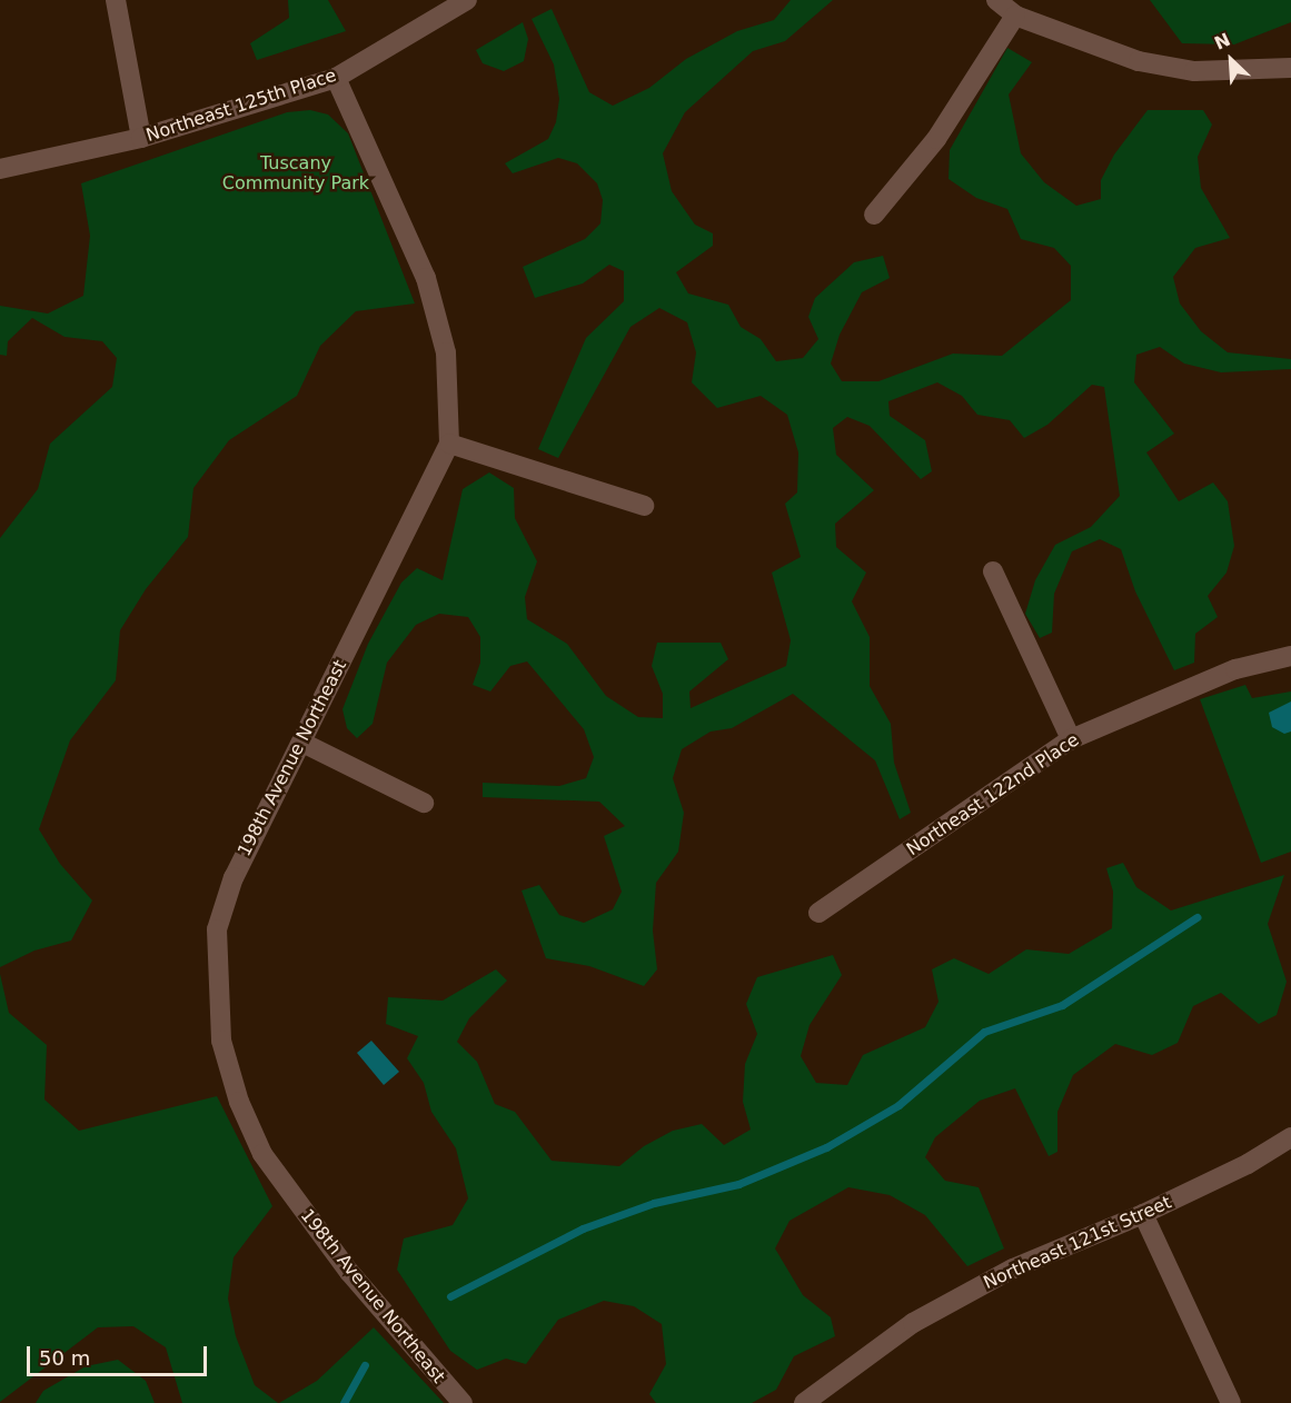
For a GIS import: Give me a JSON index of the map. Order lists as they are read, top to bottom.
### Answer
{
  "streets": {
    "street": [
      "Northeast 125th Place",
      "198th Avenue Northeast",
      "Northeast 122nd Place",
      "Northeast 121st Street"
    ]
  },
  "crossings": [
    ["Northeast 125th Place", "198th Avenue Northeast"]
  ],
  "parks": ["Tuscany Community Park"],
  "scale_bar": "50 m",
  "north": "top left"
}
